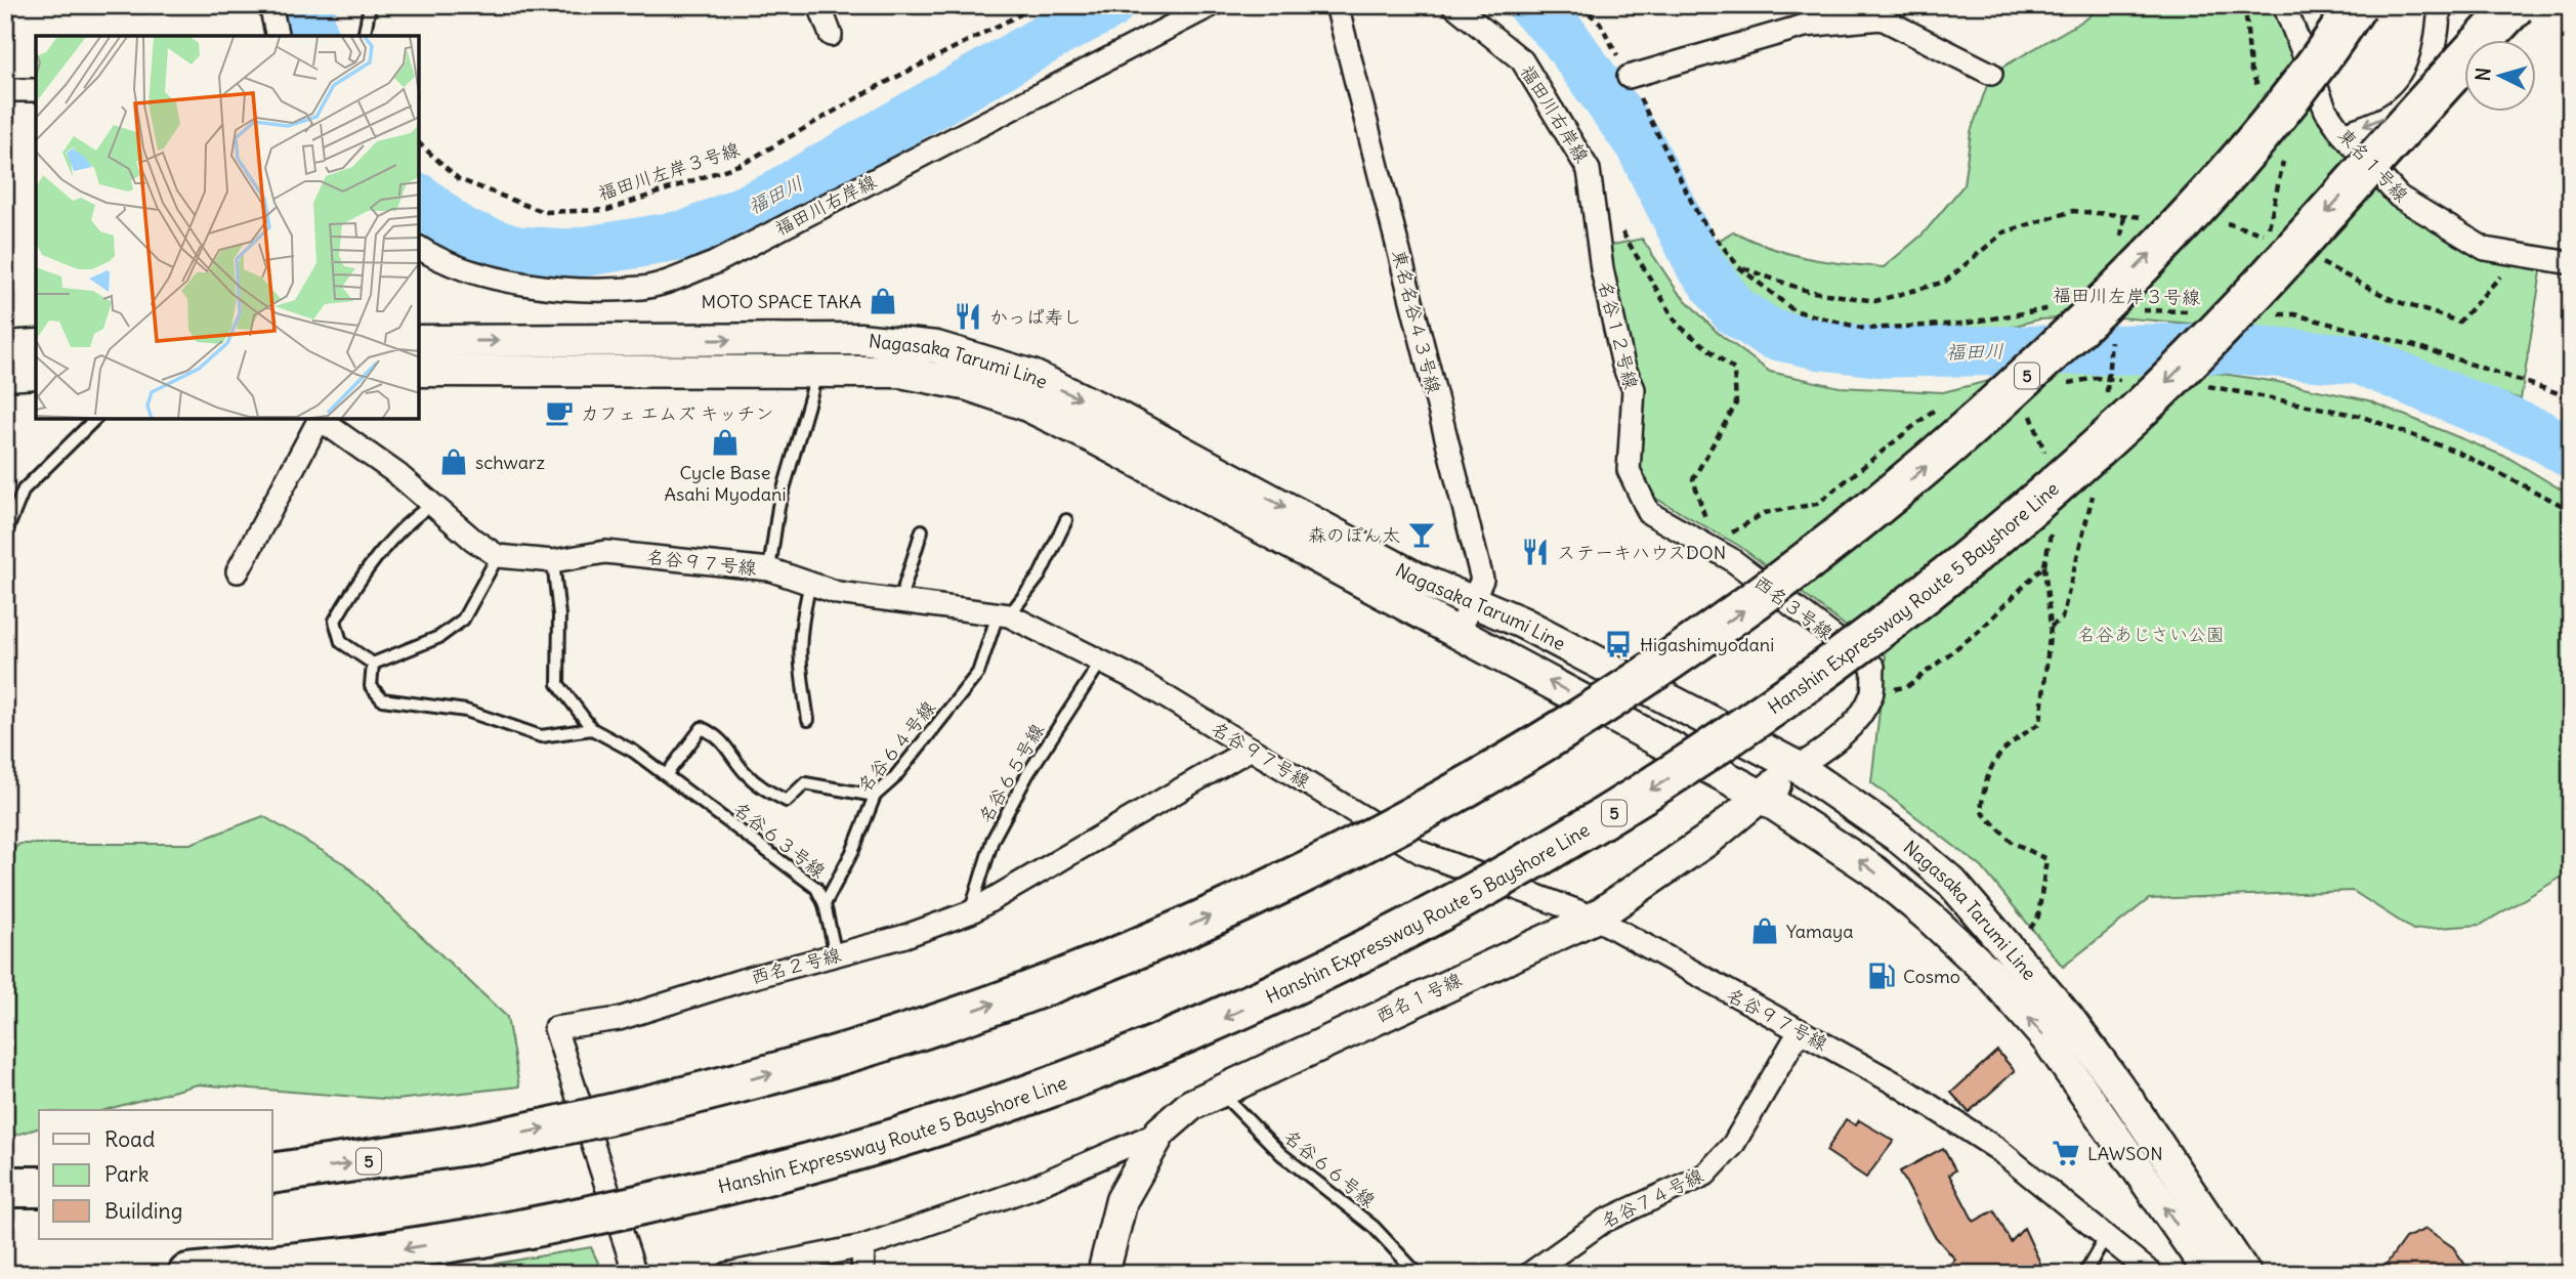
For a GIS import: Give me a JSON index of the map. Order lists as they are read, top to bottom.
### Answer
{
  "streets": {
    "highway": ["5", "Hanshin Expressway Route 5 Bayshore Line"],
    "main road": ["Nagasaka Tarumi Line", "西名１号線"],
    "street": [
      "福田川右岸線",
      "東名１号線",
      "東名名谷４３号線",
      "名谷１２号線",
      "名谷９７号線",
      "西名３号線",
      "西名２号線",
      "名谷７４号線"
    ],
    "lane": [
      "名谷６４号線",
      "名谷６５号線",
      "名谷６３号線",
      "名谷６６号線"
    ],
    "path": ["福田川左岸３号線"]
  },
  "crossings": [
    ["福田川右岸線", "名谷１２号線"],
    ["東名名谷４３号線", "Nagasaka Tarumi Line"],
    ["名谷１２号線", "西名３号線"],
    ["Nagasaka Tarumi Line", "西名１号線"],
    ["名谷９７号線", "名谷６４号線"],
    ["名谷９７号線", "名谷６５号線"],
    ["名谷９７号線", "西名２号線"],
    ["名谷９７号線", "西名１号線"],
    ["名谷９７号線", "名谷７４号線"],
    ["名谷６４号線", "名谷６３号線"],
    ["名谷６５号線", "西名２号線"],
    ["名谷６３号線", "西名２号線"],
    ["西名１号線", "名谷６６号線"]
  ],
  "water": ["福田川"],
  "parks": ["名谷あじさい公園"],
  "places": {
    "shop": [
      "MOTO SPACE TAKA",
      "Cycle Base Asahi Myodani",
      "schwarz",
      "Yamaya"
    ],
    "restaurant": ["かっぱ寿し", "ステーキハウスDON"],
    "cafe": ["カフェ エムズ キッチン"],
    "bar": ["森のぽん太"],
    "bus stop": ["Higashimyodani"],
    "fuel station": ["Cosmo"],
    "supermarket": ["LAWSON"]
  },
  "legend": ["Road", "Park", "Building"],
  "north": "left"
}
